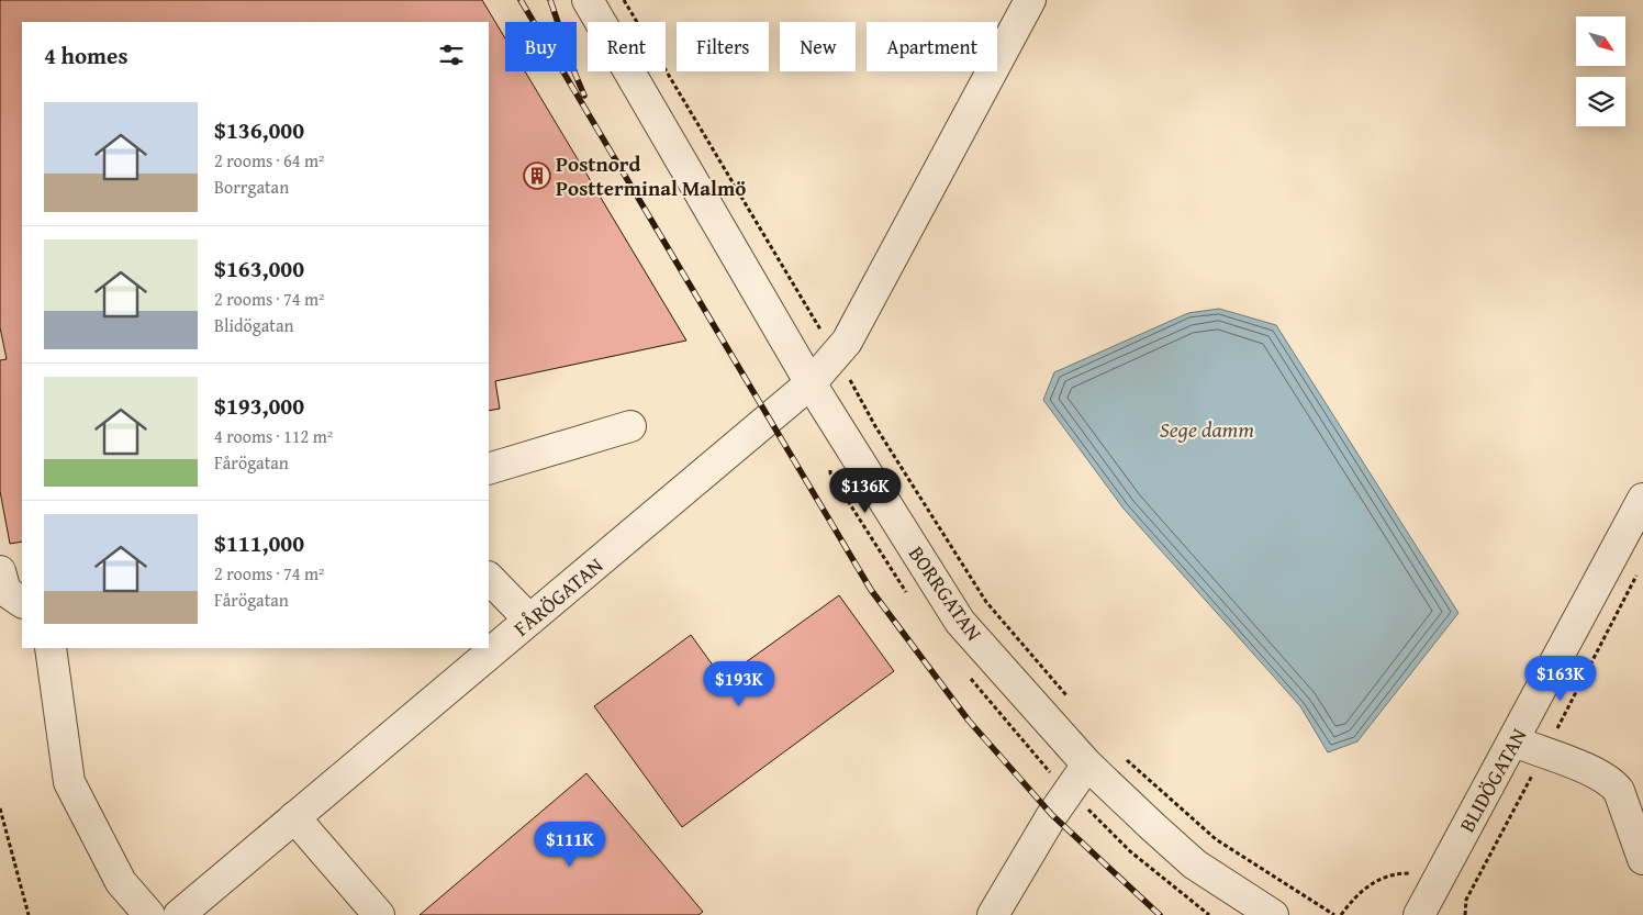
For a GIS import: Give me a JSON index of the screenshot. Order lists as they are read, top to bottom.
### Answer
{
  "streets": {
    "street": ["BORRGATAN", "FÅRÖGATAN", "BLIDÖGATAN"]
  },
  "crossings": [
    ["BORRGATAN", "FÅRÖGATAN"]
  ],
  "water": ["Sege damm"],
  "places": {
    "building": ["Postnord Postterminal Malmö"]
  },
  "north": "bottom right",
  "page": {
    "chip": [
      "Buy",
      "Rent",
      "Filters",
      "New",
      "Apartment"
    ],
    "heading": "4 homes",
    "list": [
      {
        "name": "$136,000",
        "note": "2 rooms · 64 m² · Borrgatan"
      },
      {
        "name": "$163,000",
        "note": "2 rooms · 74 m² · Blidögatan"
      },
      {
        "name": "$193,000",
        "note": "4 rooms · 112 m² · Fårögatan"
      },
      {
        "name": "$111,000",
        "note": "2 rooms · 74 m² · Fårögatan"
      }
    ],
    "price": [
      "$136K",
      "$163K",
      "$193K",
      "$111K"
    ]
  }
}
